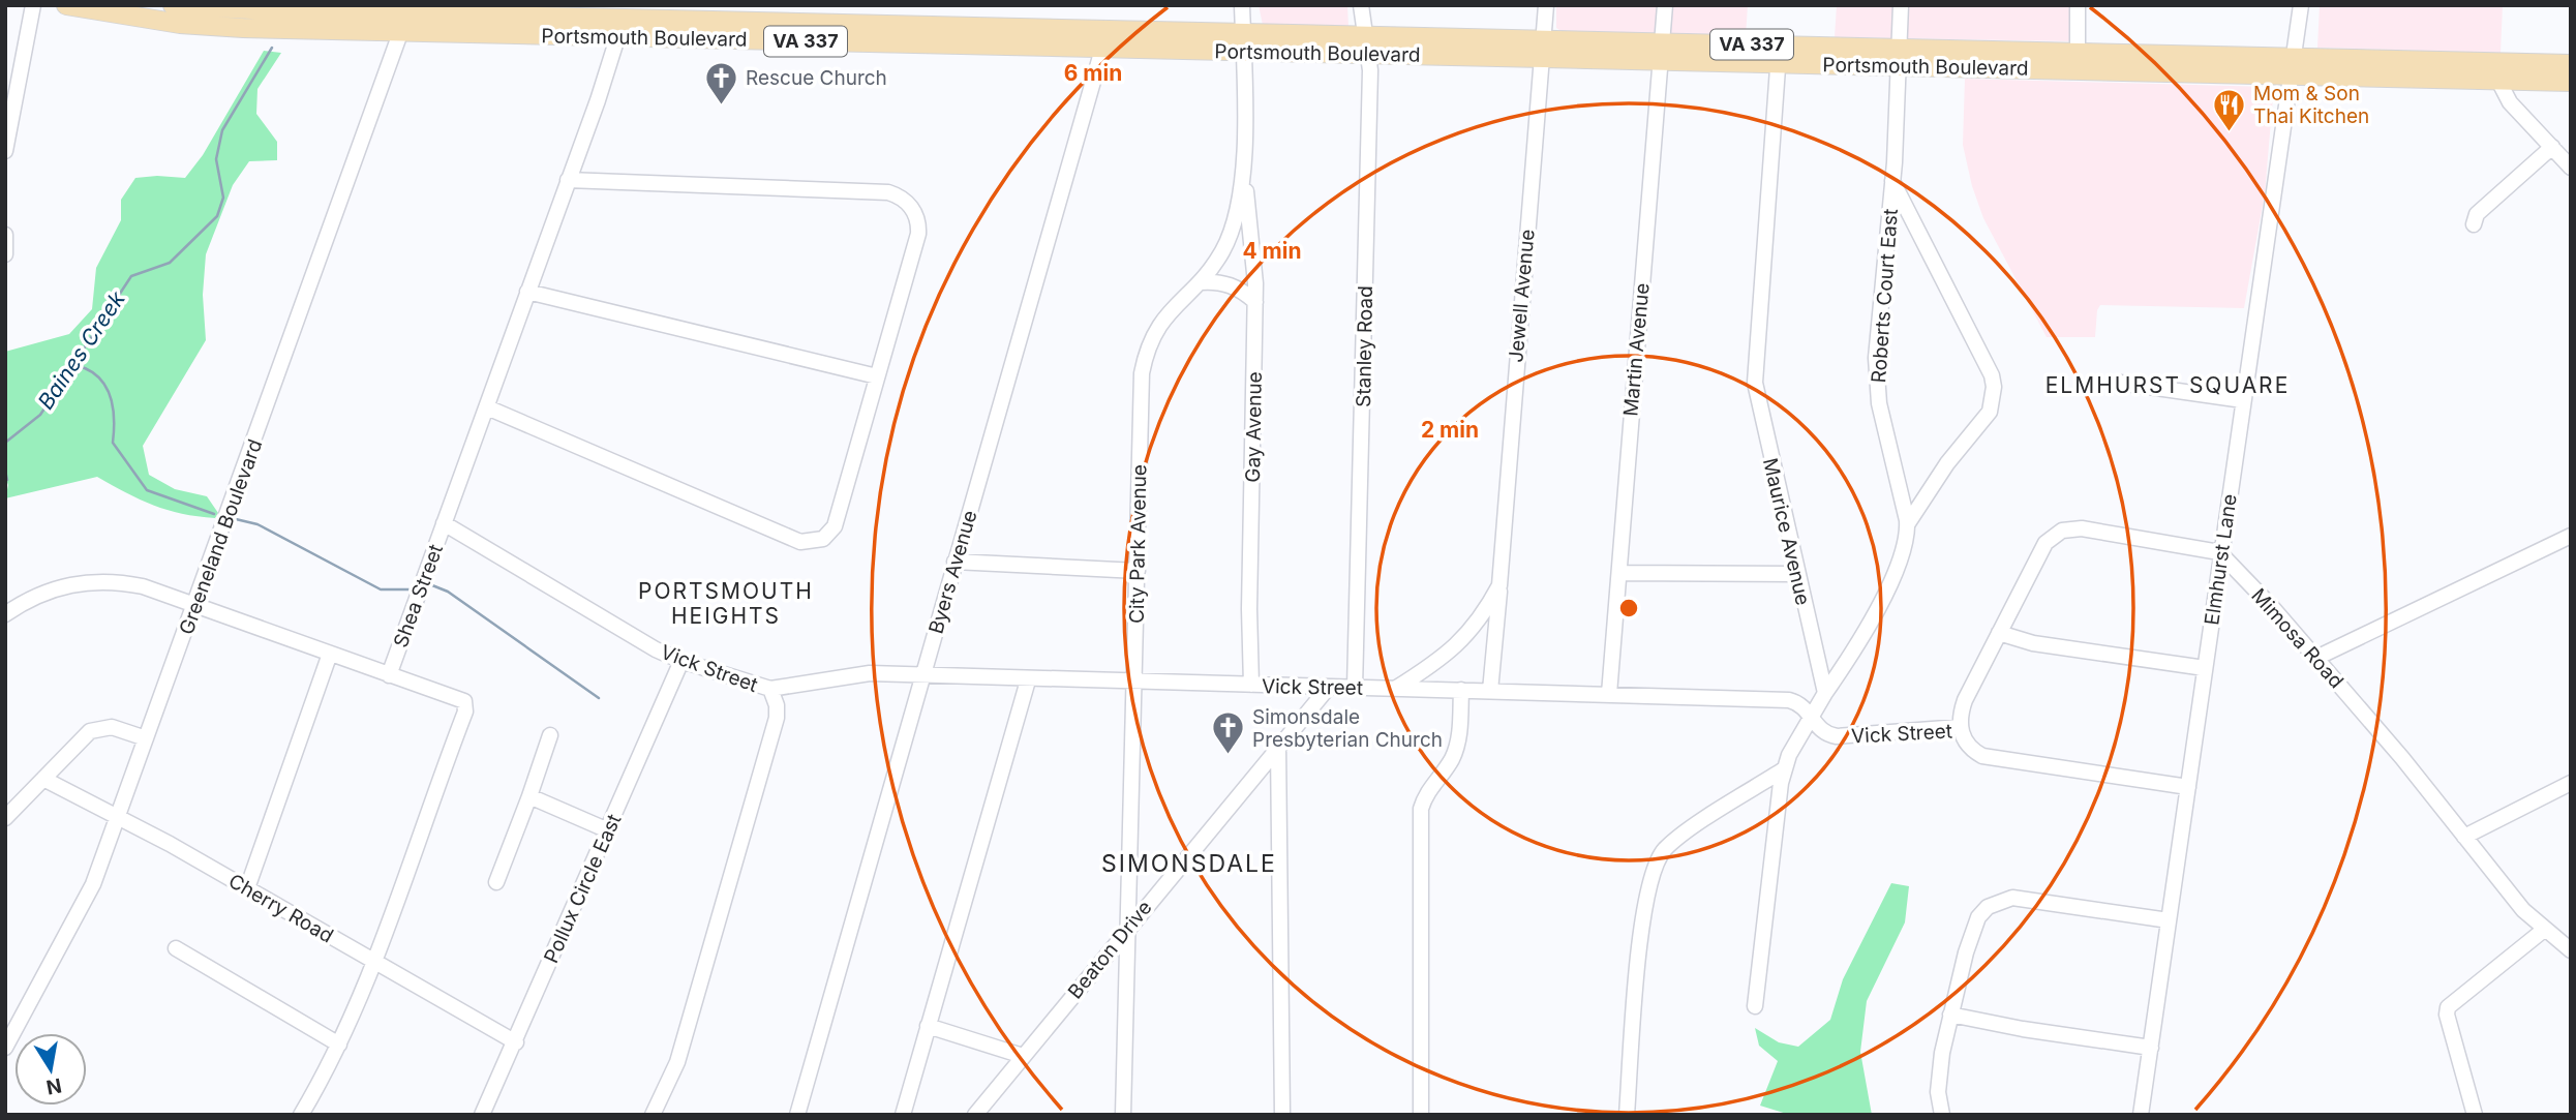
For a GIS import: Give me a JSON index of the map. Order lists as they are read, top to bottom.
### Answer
{
  "streets": {
    "main road": ["Portsmouth Boulevard", "VA 337"],
    "street": [
      "Jewell Avenue",
      "Roberts Court East",
      "Stanley Road",
      "Martin Avenue",
      "Gay Avenue",
      "Maurice Avenue",
      "Greeneland Boulevard",
      "City Park Avenue",
      "Elmhurst Lane",
      "Byers Avenue",
      "Shea Street",
      "Mimosa Road",
      "Vick Street",
      "Pollux Circle East",
      "Cherry Road",
      "Beaton Drive"
    ]
  },
  "crossings": [
    ["Portsmouth Boulevard", "Jewell Avenue"],
    ["Portsmouth Boulevard", "Roberts Court East"],
    ["Portsmouth Boulevard", "Stanley Road"],
    ["Portsmouth Boulevard", "Martin Avenue"],
    ["Portsmouth Boulevard", "Maurice Avenue"],
    ["Portsmouth Boulevard", "Greeneland Boulevard"],
    ["Portsmouth Boulevard", "City Park Avenue"],
    ["Portsmouth Boulevard", "Elmhurst Lane"],
    ["Portsmouth Boulevard", "Byers Avenue"],
    ["Portsmouth Boulevard", "Shea Street"],
    ["Jewell Avenue", "Vick Street"],
    ["Roberts Court East", "Maurice Avenue"],
    ["Stanley Road", "Vick Street"],
    ["Martin Avenue", "Vick Street"],
    ["Gay Avenue", "City Park Avenue"],
    ["Gay Avenue", "Vick Street"],
    ["Greeneland Boulevard", "Cherry Road"],
    ["City Park Avenue", "Vick Street"],
    ["City Park Avenue", "Beaton Drive"],
    ["Elmhurst Lane", "Mimosa Road"],
    ["Elmhurst Lane", "Vick Street"],
    ["Byers Avenue", "Vick Street"],
    ["Shea Street", "Vick Street"],
    ["Mimosa Road", "Vick Street"],
    ["Vick Street", "Pollux Circle East"],
    ["Vick Street", "Beaton Drive"],
    ["Pollux Circle East", "Cherry Road"]
  ],
  "districts": ["ELMHURST SQUARE", "PORTSMOUTH HEIGHTS", "SIMONSDALE"],
  "water": ["Baines Creek"],
  "places": {
    "church": ["Rescue Church", "Simonsdale Presbyterian Church"],
    "restaurant": ["Mom & Son Thai Kitchen"]
  },
  "north": "bottom",
  "rings": ["6 min", "4 min", "2 min"]
}
